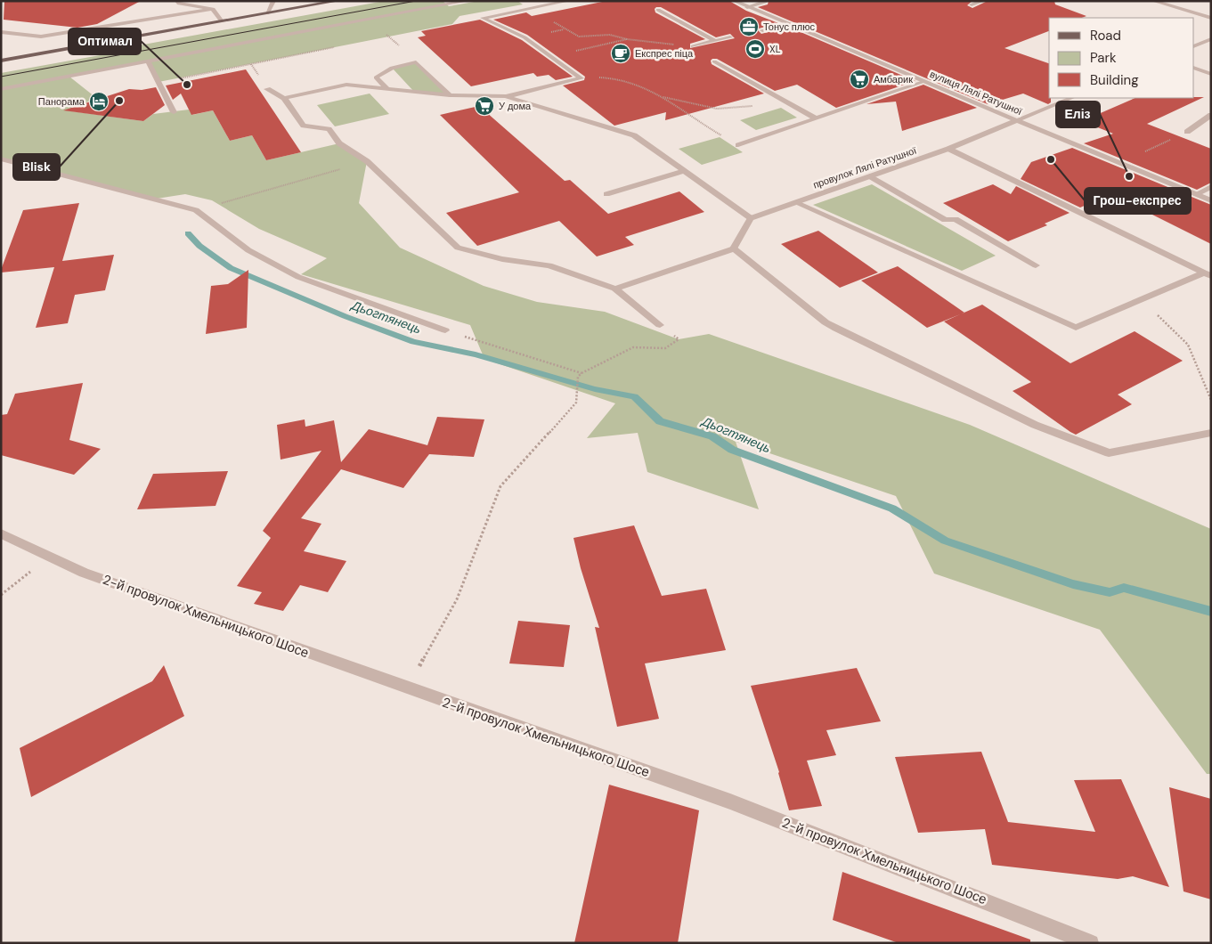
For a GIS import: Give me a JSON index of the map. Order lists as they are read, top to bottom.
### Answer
{
  "streets": {
    "street": ["вулиця Лялі Ратушної", "провулок Лялі Ратушної", "2-й провулок Хмельницького Шосе"]
  },
  "crossings": [
    ["вулиця Лялі Ратушної", "провулок Лялі Ратушної"]
  ],
  "water": ["Дьогтянець"],
  "places": {
    "office": ["Тонус плюс"],
    "sports": ["XL"],
    "cafe": ["Експрес піца"],
    "supermarket": ["Амбарик", "У дома"],
    "other": [
      "Оптимал",
      "Blisk",
      "Грош-експрес",
      "Еліз"
    ],
    "hotel": ["Панорама"]
  },
  "legend": ["Road", "Park", "Building"]
}
